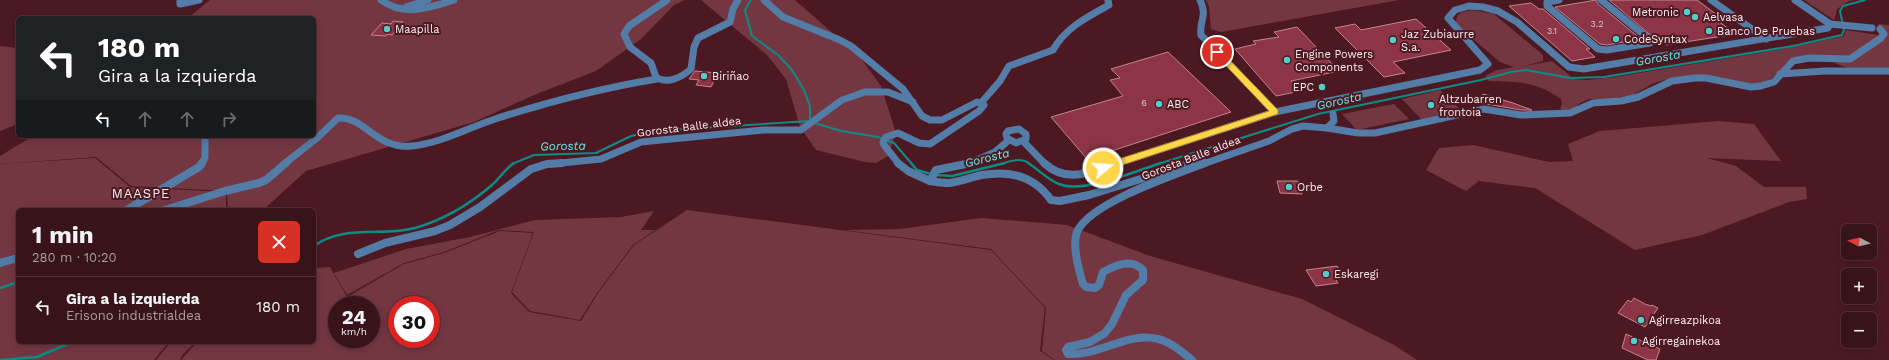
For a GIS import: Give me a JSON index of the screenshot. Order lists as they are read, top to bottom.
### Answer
{
  "streets": {
    "street": ["Gorosta Balle aldea"]
  },
  "districts": ["MAASPE"],
  "water": ["Gorosta"],
  "places": [
    "Metronic",
    "Aelvasa",
    "Maapilla",
    "Banco De Pruebas",
    "CodeSyntax",
    "Jaz Zubiaurre S.a.",
    "Engine Powers Components",
    "Biriñao",
    "EPC",
    "ABC",
    "Altzubarren frontoia",
    "Orbe",
    "Eskaregi",
    "Agirreazpikoa",
    "Agirregainekoa"
  ],
  "house_numbers": ["3.2", "3.1", "6"],
  "north": "left",
  "page": {
    "turn": ["180 m", "Gira a la izquierda"],
    "heading": ["1 min", "280 m · 10:20"],
    "map_buttons": ["+", "−"],
    "list": [
      {
        "name": "Gira a la izquierda",
        "note": "Erisono industrialdea",
        "value": "180 m"
      }
    ],
    "speed": "24 km/h",
    "limit": "30"
  }
}
